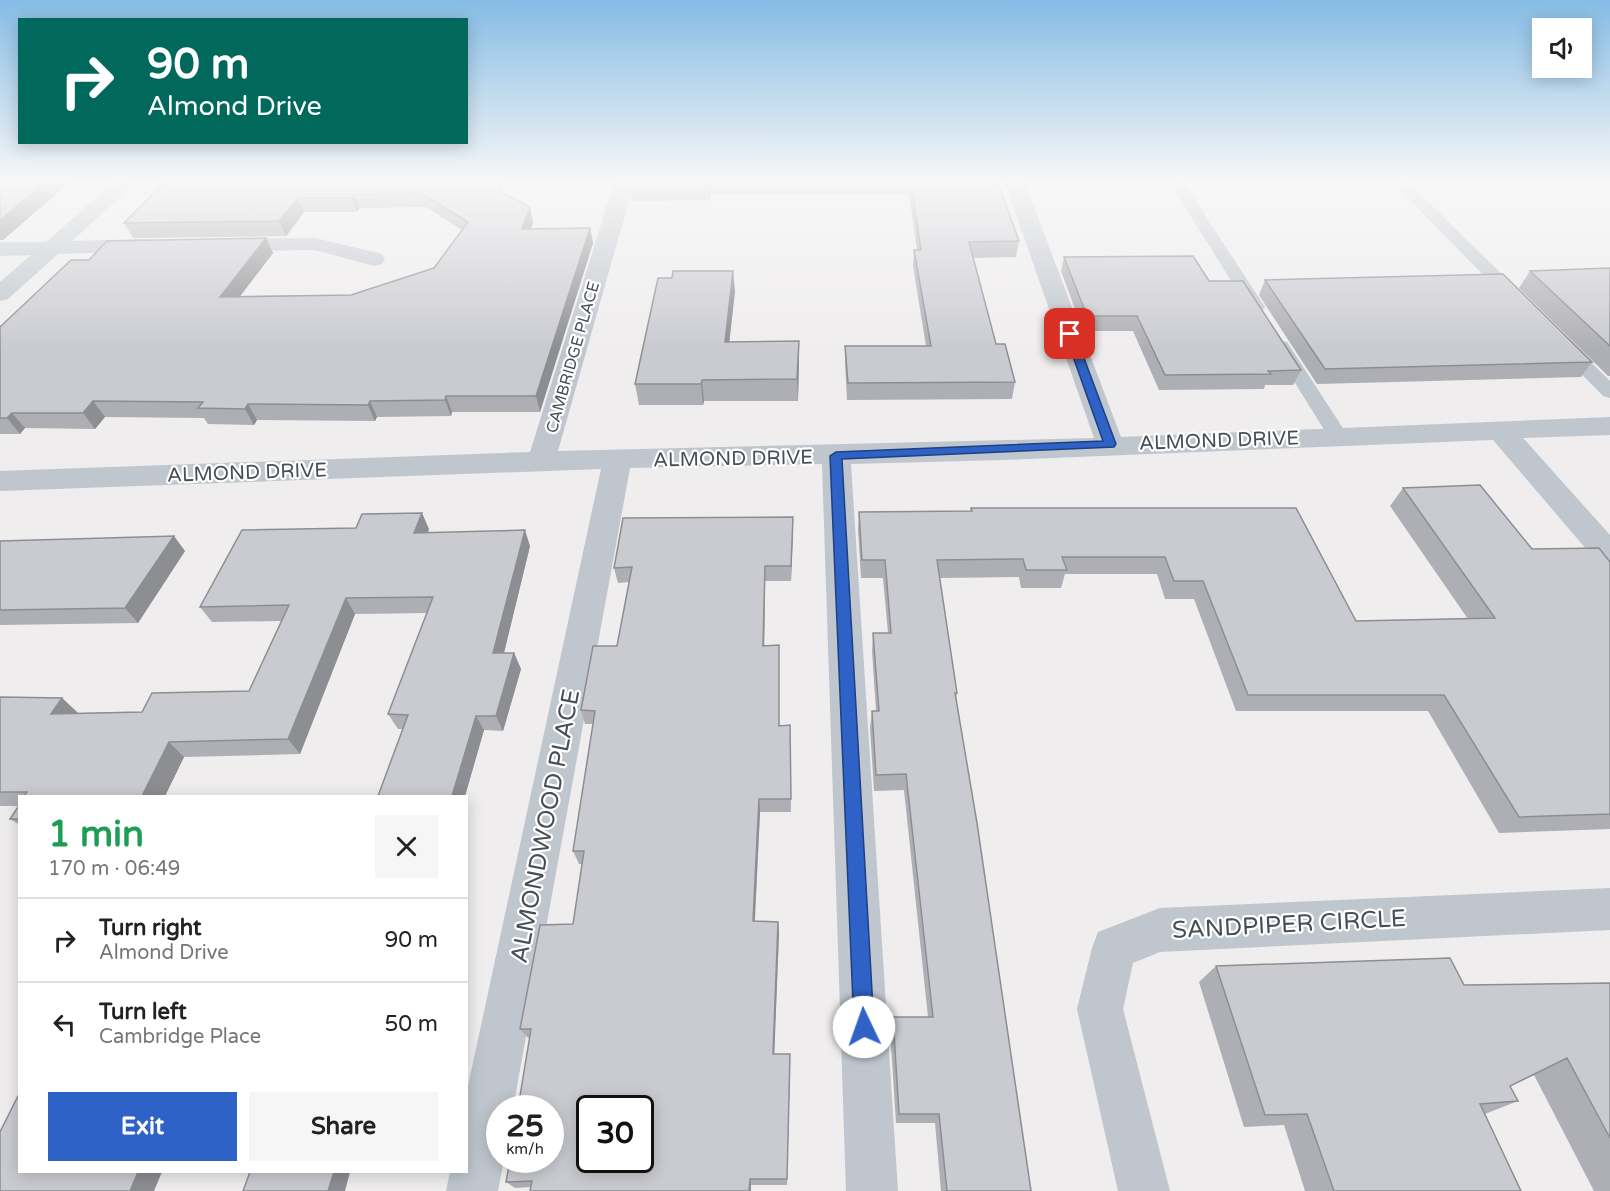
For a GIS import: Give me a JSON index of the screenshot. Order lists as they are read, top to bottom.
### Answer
{
  "streets": {
    "street": [
      "CAMBRIDGE PLACE",
      "ALMOND DRIVE",
      "ALMONDWOOD PLACE",
      "SANDPIPER CIRCLE"
    ]
  },
  "crossings": [
    ["CAMBRIDGE PLACE", "ALMOND DRIVE"],
    ["ALMOND DRIVE", "ALMONDWOOD PLACE"]
  ],
  "page": {
    "turn": ["90 m", "Almond Drive"],
    "heading": ["1 min", "170 m · 06:49"],
    "list": [
      {
        "name": "Turn right",
        "note": "Almond Drive",
        "value": "90 m"
      },
      {
        "name": "Turn left",
        "note": "Cambridge Place",
        "value": "50 m"
      }
    ],
    "buttons": ["Exit", "Share"],
    "speed": "25 km/h",
    "limit": "30"
  }
}
